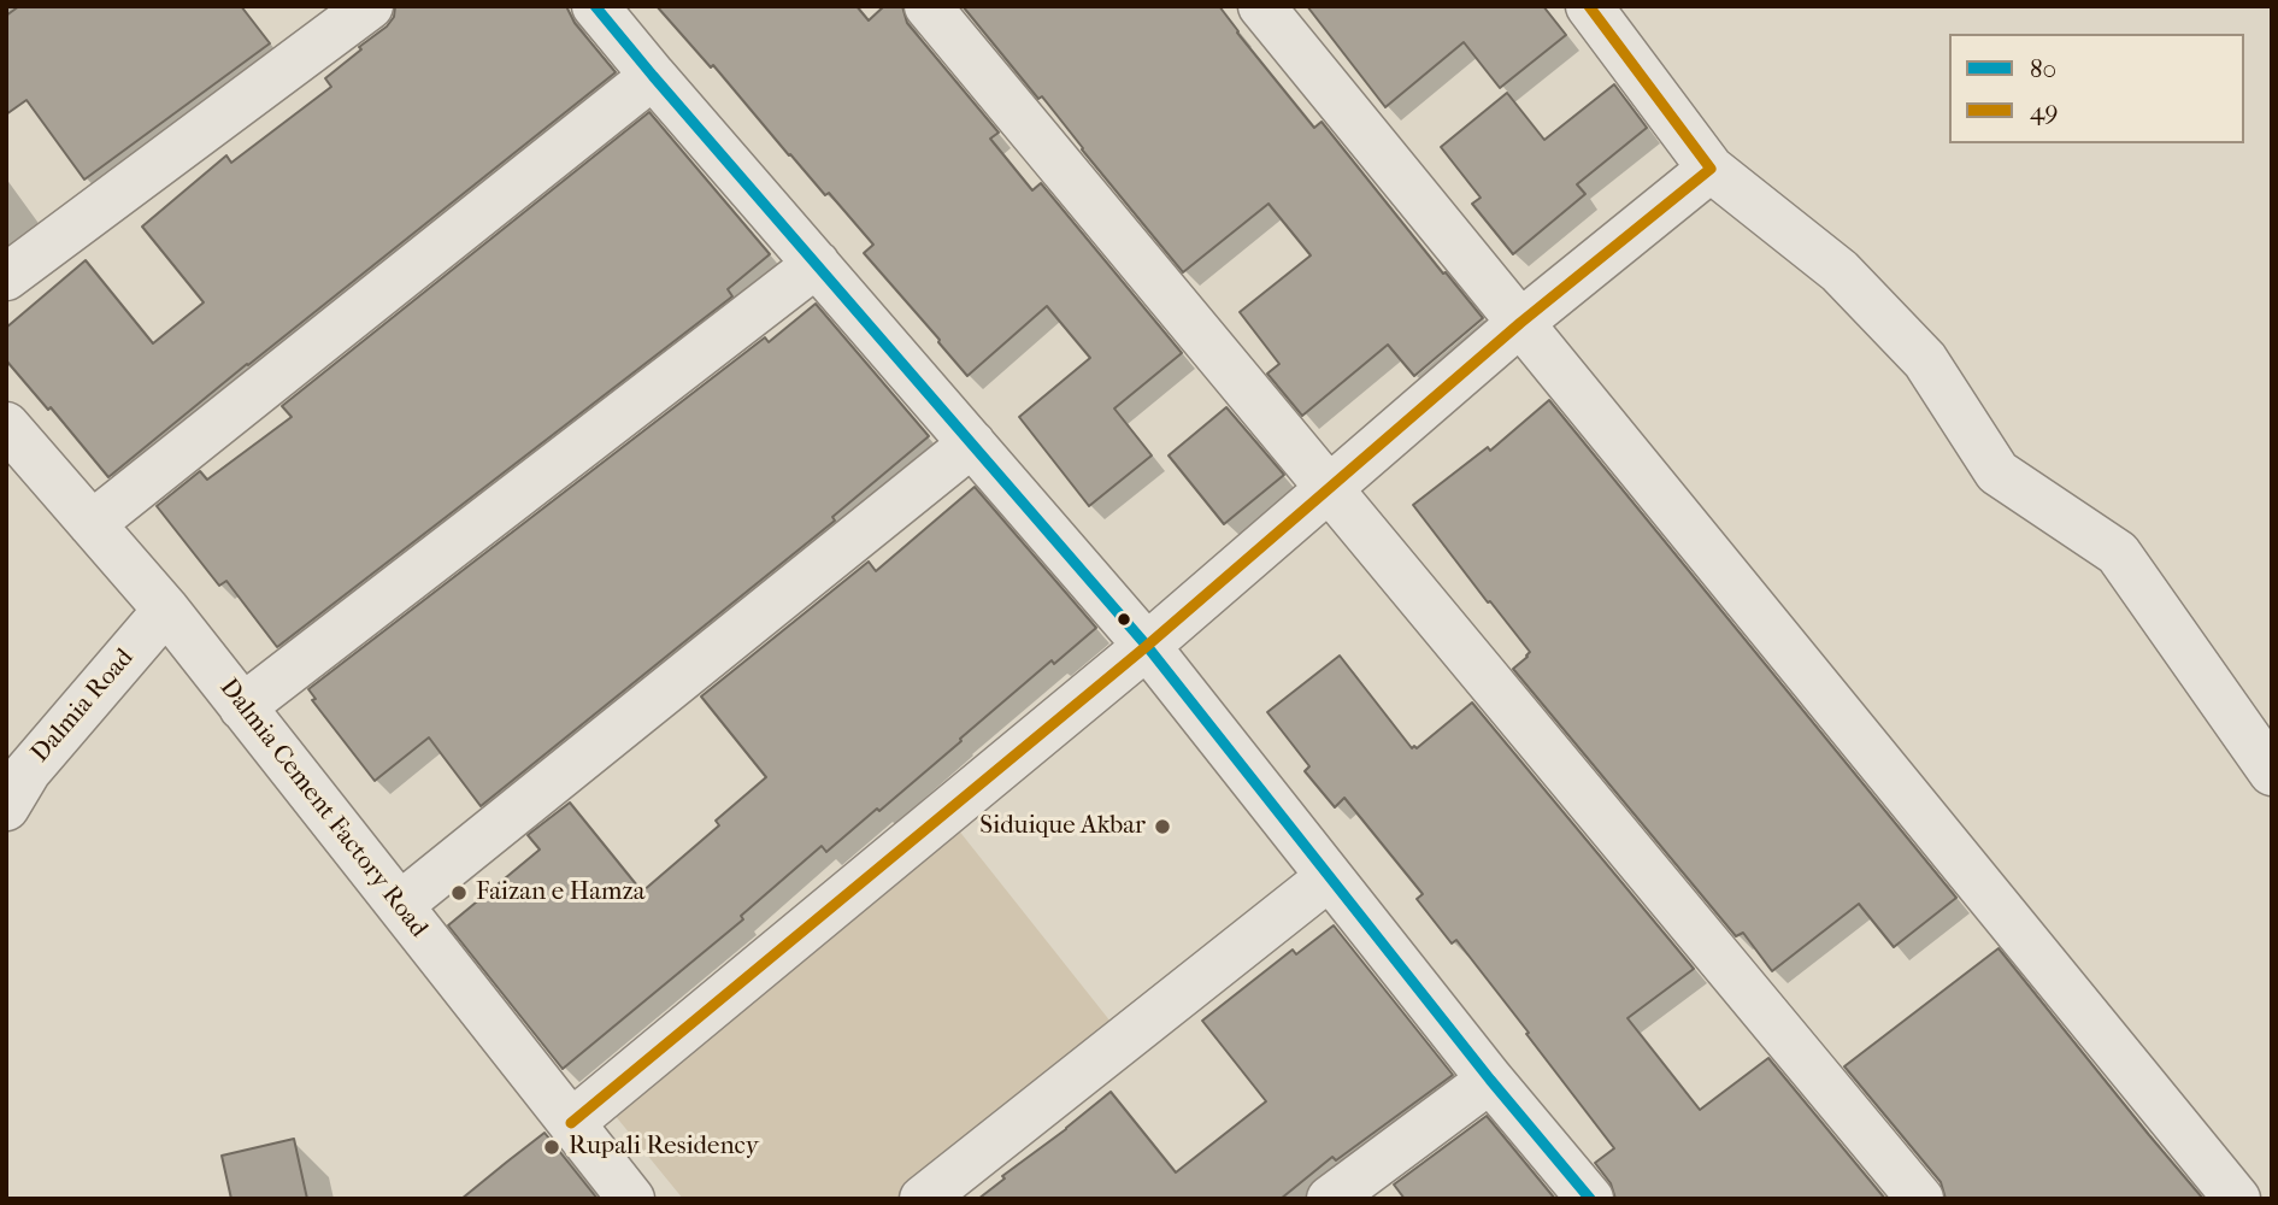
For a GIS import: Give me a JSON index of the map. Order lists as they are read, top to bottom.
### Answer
{
  "streets": {
    "street": ["Dalmia Road", "Dalmia Cement Factory Road"]
  },
  "crossings": [
    ["Dalmia Road", "Dalmia Cement Factory Road"]
  ],
  "places": ["Siduique Akbar", "Faizan e Hamza", "Rupali Residency"],
  "lines": ["transit line 80", "transit line 49"],
  "legend": ["80", "49"]
}
